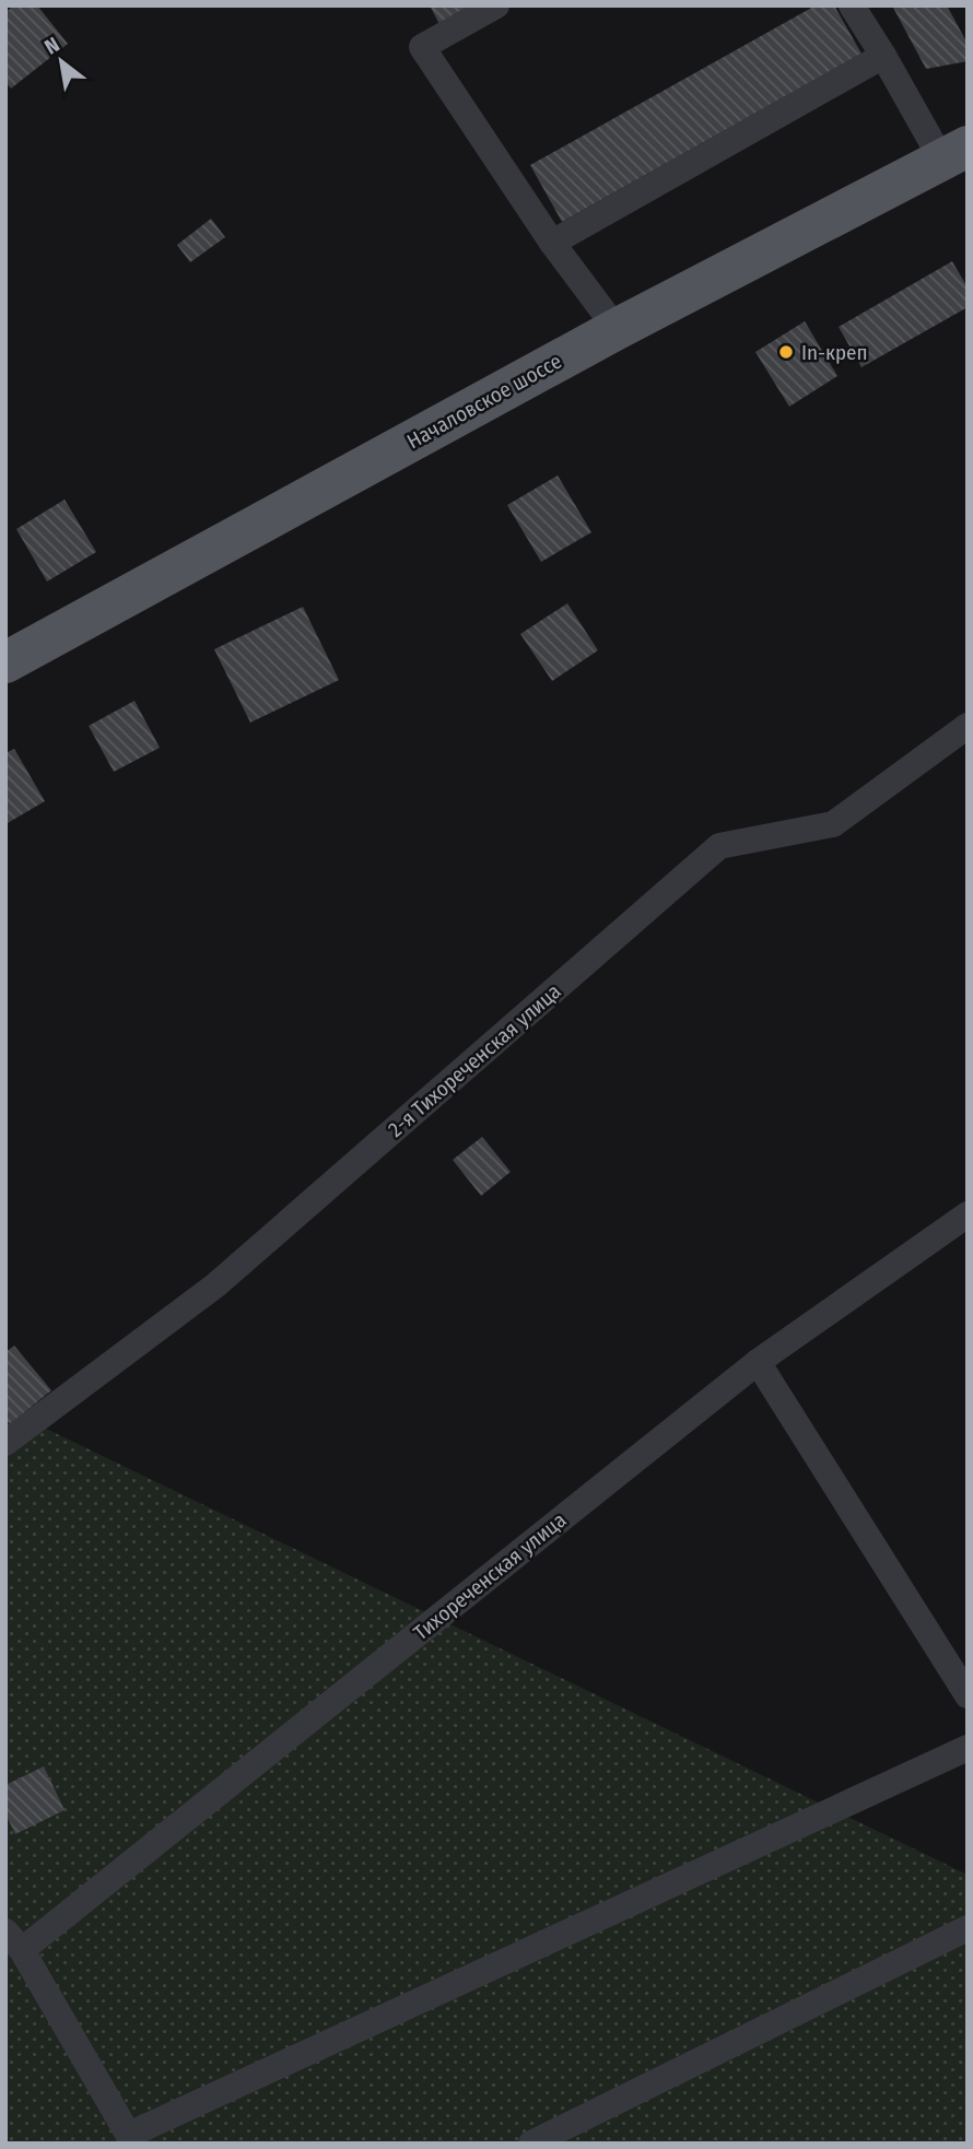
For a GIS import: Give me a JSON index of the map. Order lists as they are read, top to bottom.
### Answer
{
  "streets": {
    "main road": ["Началовское шоссе"],
    "street": ["2-я Тихореченская улица", "Тихореченская улица"]
  },
  "places": ["In-креп"],
  "north": "top left"
}
